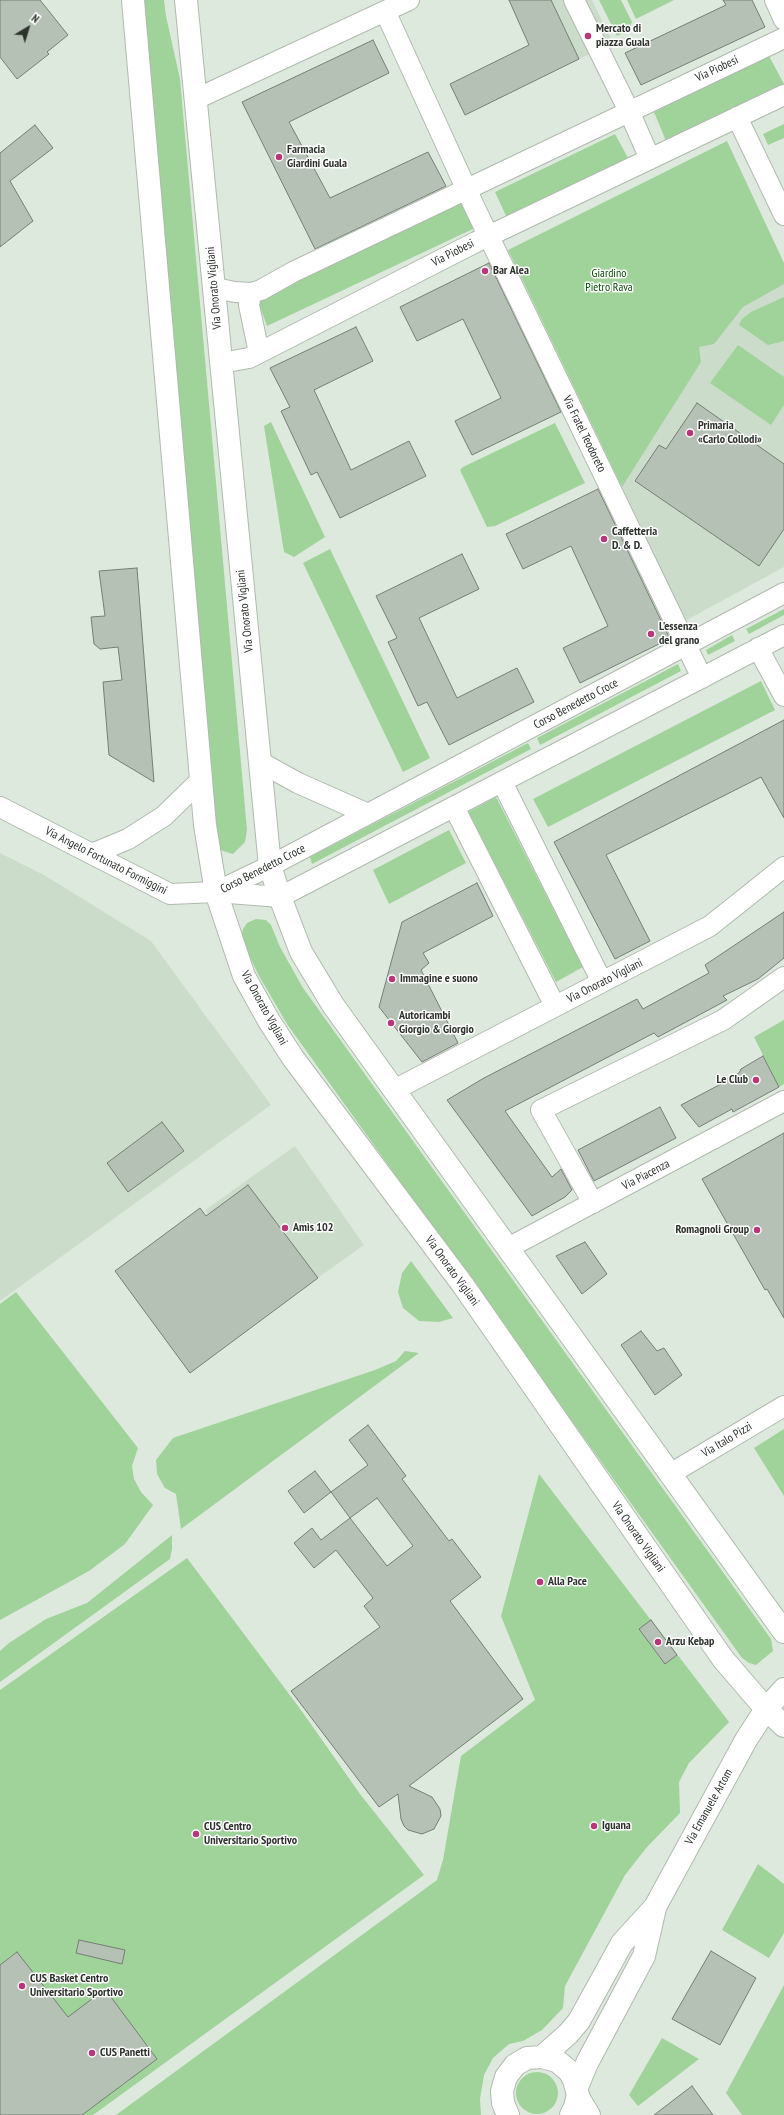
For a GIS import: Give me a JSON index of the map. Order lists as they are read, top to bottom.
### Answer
{
  "streets": {
    "main road": ["Via Onorato Vigliani", "Via Emanuele Artom"],
    "street": [
      "Via Piobesi",
      "Via Fratel Teodoreto",
      "Corso Benedetto Croce",
      "Via Angelo Fortunato Formiggini",
      "Via Piacenza",
      "Via Italo Pizzi"
    ]
  },
  "crossings": [
    ["Via Piobesi", "Via Onorato Vigliani"],
    ["Via Piobesi", "Via Fratel Teodoreto"],
    ["Via Onorato Vigliani", "Corso Benedetto Croce"],
    ["Via Onorato Vigliani", "Via Angelo Fortunato Formiggini"],
    ["Via Onorato Vigliani", "Via Piacenza"],
    ["Via Onorato Vigliani", "Via Italo Pizzi"],
    ["Via Onorato Vigliani", "Via Emanuele Artom"],
    ["Via Fratel Teodoreto", "Corso Benedetto Croce"],
    ["Corso Benedetto Croce", "Via Angelo Fortunato Formiggini"]
  ],
  "parks": ["Giardino Pietro Rava"],
  "places": [
    "Mercato di piazza Guala",
    "Farmacia Giardini Guala",
    "Bar Alea",
    "Primaria «Carlo Collodi»",
    "Caffetteria D. & D.",
    "L'essenza del grano",
    "Immagine e suono",
    "Autoricambi Giorgio & Giorgio",
    "Le Club",
    "Amìs 102",
    "Romagnoli Group",
    "Alla Pace",
    "Arzu Kebap",
    "Iguana",
    "CUS Centro Universitario Sportivo",
    "CUS Basket Centro Universitario Sportivo",
    "CUS Panetti"
  ],
  "north": "top right"
}
